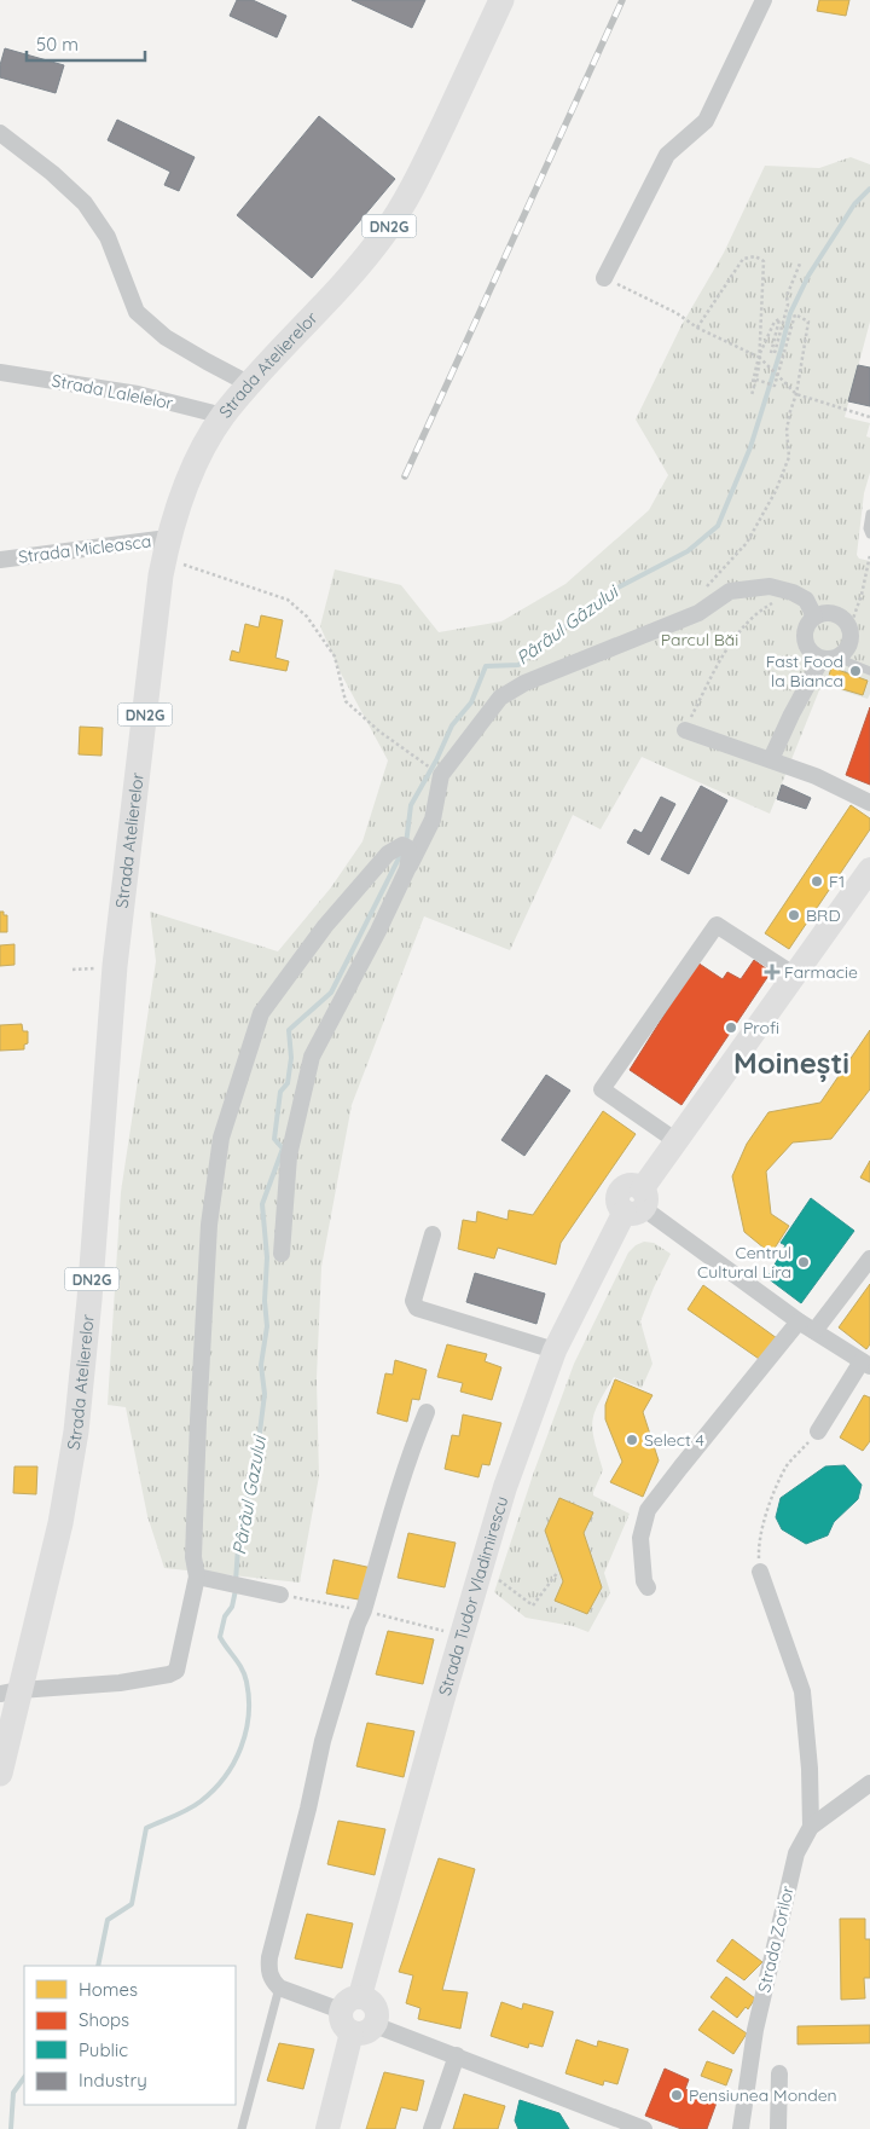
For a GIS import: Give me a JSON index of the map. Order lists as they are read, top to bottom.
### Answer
{
  "streets": {
    "main road": ["DN2G", "Strada Atelierelor"],
    "street": [
      "Strada Lalelelor",
      "Strada Micleasca",
      "Strada Tudor Vladimirescu",
      "Strada Zorilor"
    ]
  },
  "crossings": [
    ["Strada Atelierelor", "Strada Lalelelor"],
    ["Strada Atelierelor", "Strada Micleasca"]
  ],
  "districts": ["Moinești"],
  "water": ["Pârâul Gâzului", "Pârâul Gazului"],
  "parks": ["Parcul Băi"],
  "places": {
    "other": [
      "Fast Food la Bianca",
      "F1",
      "BRD",
      "Profi",
      "Centrul Cultural Lira",
      "Select 4",
      "Pensiunea Monden"
    ],
    "health": ["Farmacie"]
  },
  "legend": [
    "Homes",
    "Shops",
    "Public",
    "Industry"
  ],
  "scale_bar": "50 m"
}
